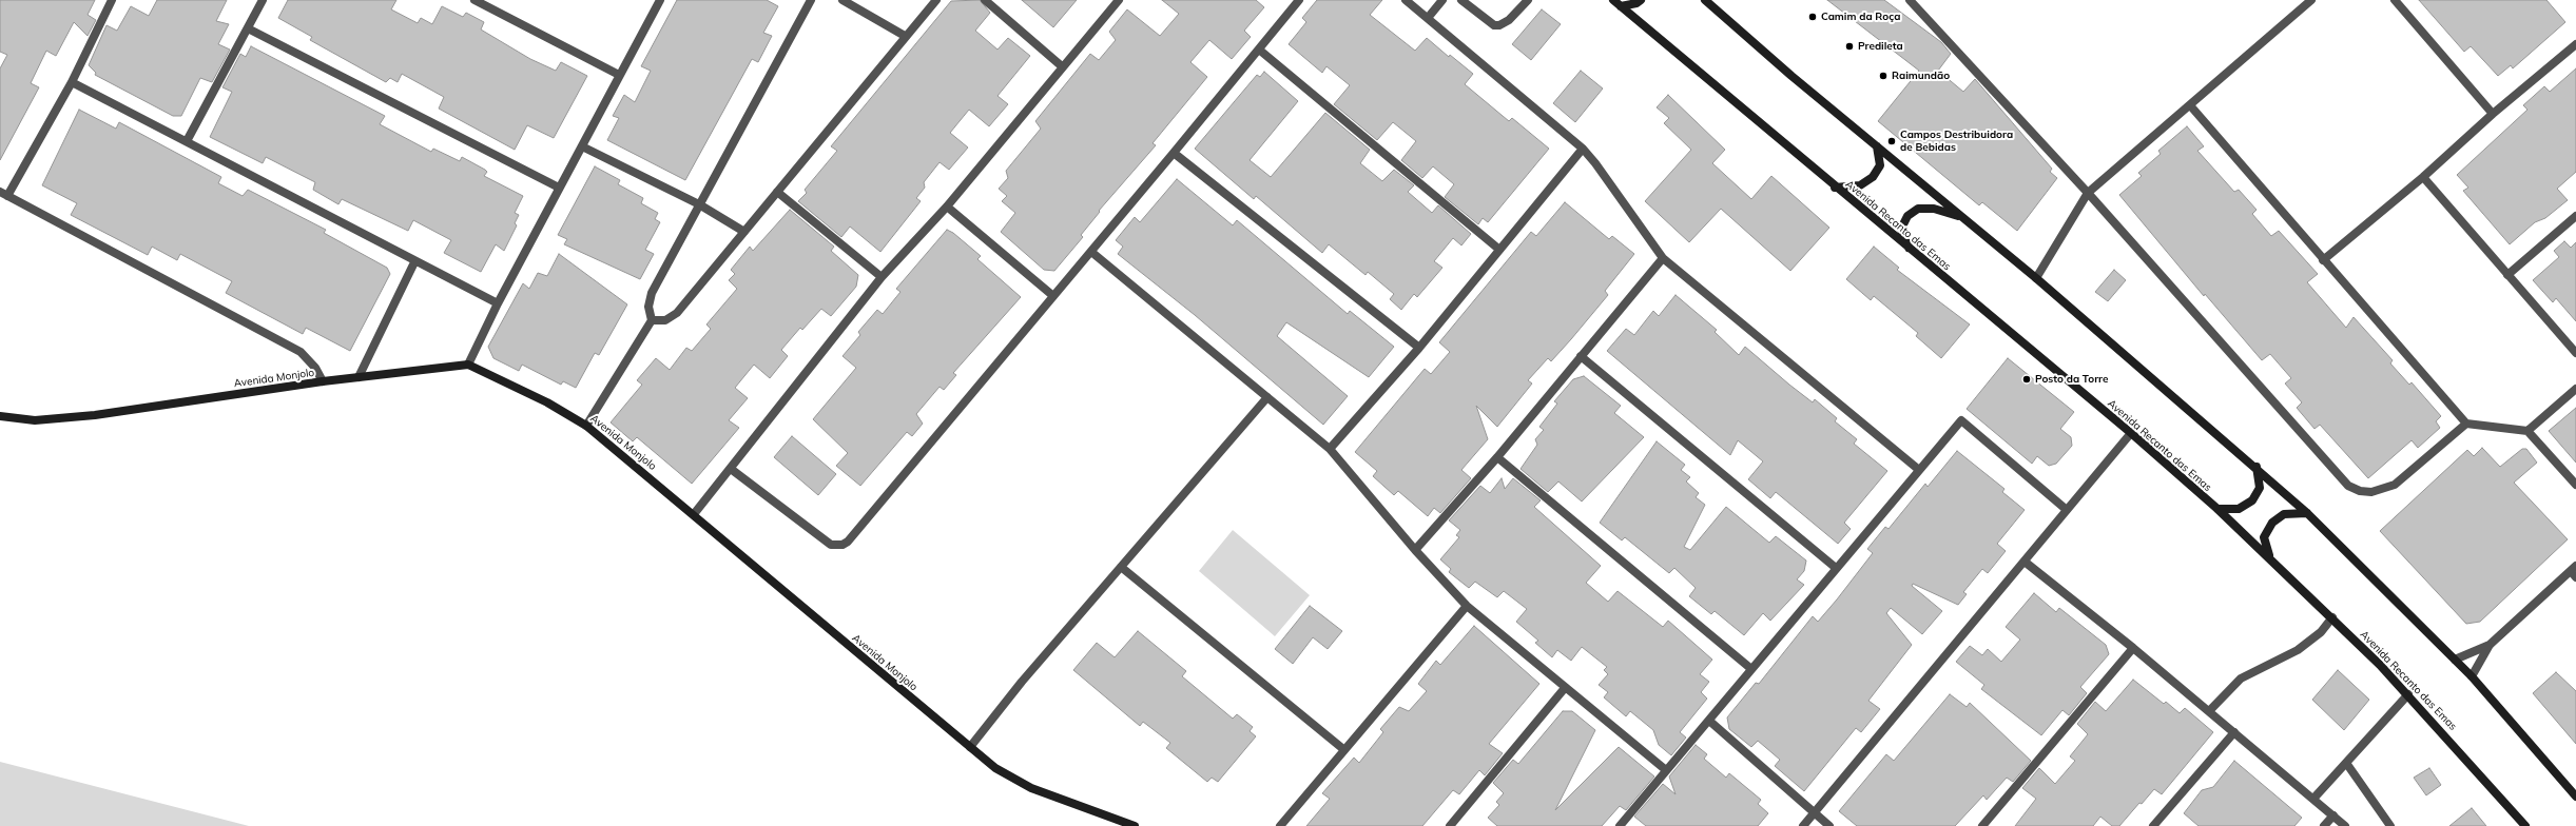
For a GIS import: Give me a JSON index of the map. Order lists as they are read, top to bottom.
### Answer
{
  "streets": {
    "main road": ["Avenida Recanto das Emas", "Avenida Monjolo"]
  },
  "places": [
    "Camim da Roça",
    "Predileta",
    "Raimundão",
    "Campos Destribuidora de Bebidas",
    "Posto da Torre"
  ]
}
